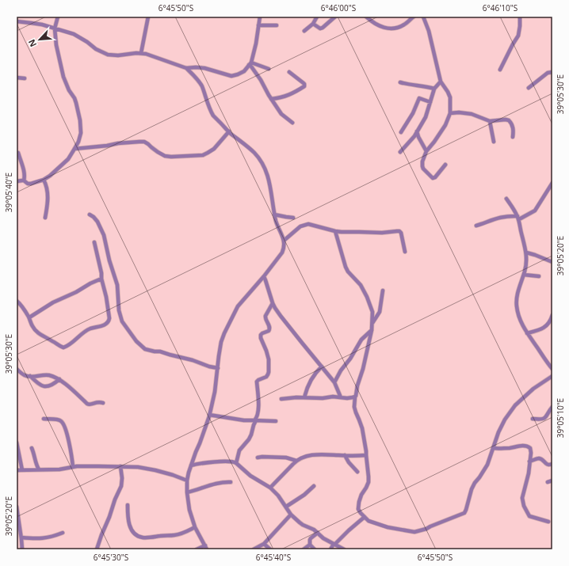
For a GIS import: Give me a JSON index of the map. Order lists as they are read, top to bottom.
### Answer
{
  "north": "bottom left",
  "coordinates": [
    "6°45'50\"S",
    "6°46'00\"S",
    "6°46'10\"S",
    "39°05'30\"E",
    "39°05'40\"E",
    "39°05'20\"E",
    "39°05'10\"E",
    "6°45'30\"S",
    "6°45'40\"S"
  ]
}
